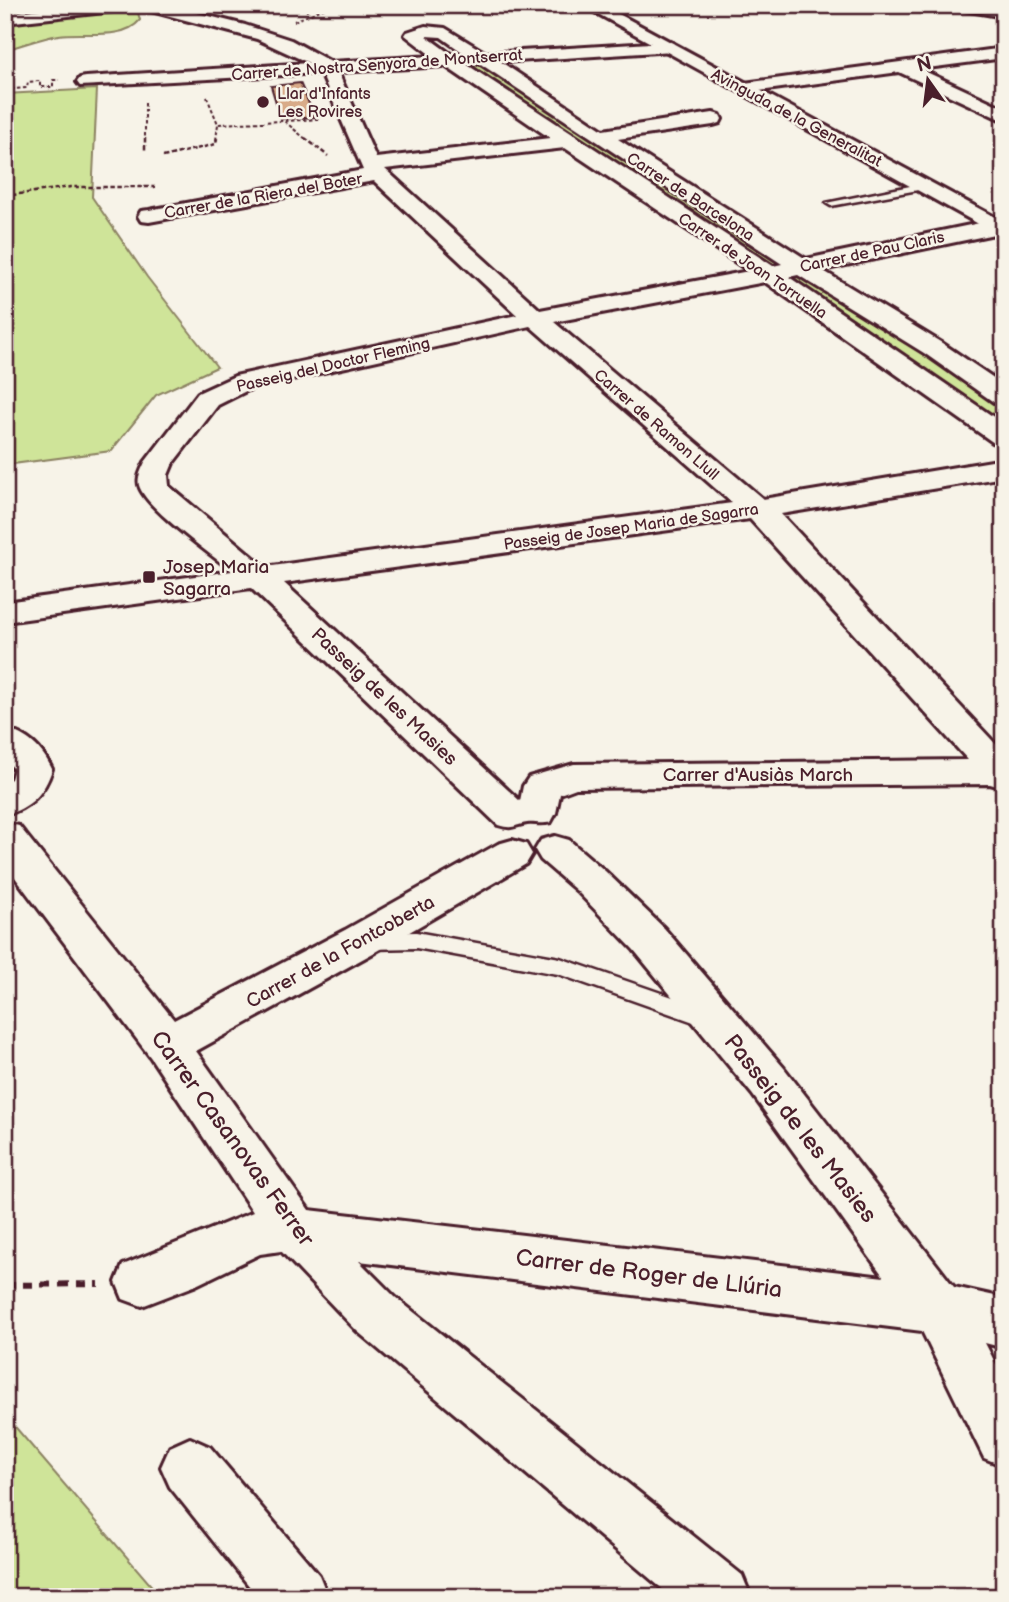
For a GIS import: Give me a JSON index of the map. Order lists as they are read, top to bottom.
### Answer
{
  "streets": {
    "street": [
      "Carrer de Nostra Senyora de Montserrat",
      "Avinguda de la Generalitat",
      "Carrer de la Riera del Boter",
      "Carrer de Barcelona",
      "Carrer de Pau Claris",
      "Carrer de Joan Torruella",
      "Passeig del Doctor Fleming",
      "Carrer de Ramon Llull",
      "Passeig de Josep Maria de Sagarra",
      "Passeig de les Masies",
      "Carrer d'Ausiàs March",
      "Carrer de la Fontcoberta",
      "Carrer Casanovas Ferrer",
      "Carrer de Roger de Llúria"
    ]
  },
  "crossings": [
    ["Carrer de Nostra Senyora de Montserrat", "Avinguda de la Generalitat"],
    ["Carrer de Nostra Senyora de Montserrat", "Carrer de Barcelona"],
    ["Carrer de Nostra Senyora de Montserrat", "Carrer de Joan Torruella"],
    ["Carrer de Nostra Senyora de Montserrat", "Carrer de Ramon Llull"],
    ["Avinguda de la Generalitat", "Carrer de Pau Claris"],
    ["Carrer de la Riera del Boter", "Carrer de Barcelona"],
    ["Carrer de la Riera del Boter", "Carrer de Joan Torruella"],
    ["Carrer de la Riera del Boter", "Carrer de Ramon Llull"],
    ["Carrer de Barcelona", "Carrer de Pau Claris"],
    ["Carrer de Barcelona", "Carrer de Joan Torruella"],
    ["Carrer de Pau Claris", "Carrer de Joan Torruella"],
    ["Carrer de Pau Claris", "Passeig del Doctor Fleming"],
    ["Carrer de Pau Claris", "Carrer de Ramon Llull"],
    ["Passeig del Doctor Fleming", "Carrer de Ramon Llull"],
    ["Passeig del Doctor Fleming", "Passeig de Josep Maria de Sagarra"],
    ["Passeig del Doctor Fleming", "Passeig de les Masies"],
    ["Carrer de Ramon Llull", "Passeig de Josep Maria de Sagarra"],
    ["Carrer de Ramon Llull", "Carrer d'Ausiàs March"],
    ["Passeig de Josep Maria de Sagarra", "Passeig de les Masies"],
    ["Passeig de les Masies", "Carrer d'Ausiàs March"],
    ["Passeig de les Masies", "Carrer de la Fontcoberta"],
    ["Passeig de les Masies", "Carrer de Roger de Llúria"],
    ["Carrer d'Ausiàs March", "Carrer de la Fontcoberta"],
    ["Carrer de la Fontcoberta", "Carrer Casanovas Ferrer"],
    ["Carrer Casanovas Ferrer", "Carrer de Roger de Llúria"]
  ],
  "places": {
    "other": ["Llar d'Infants Les Rovires"],
    "transit": ["Josep Maria Sagarra"]
  },
  "north": "top"
}
